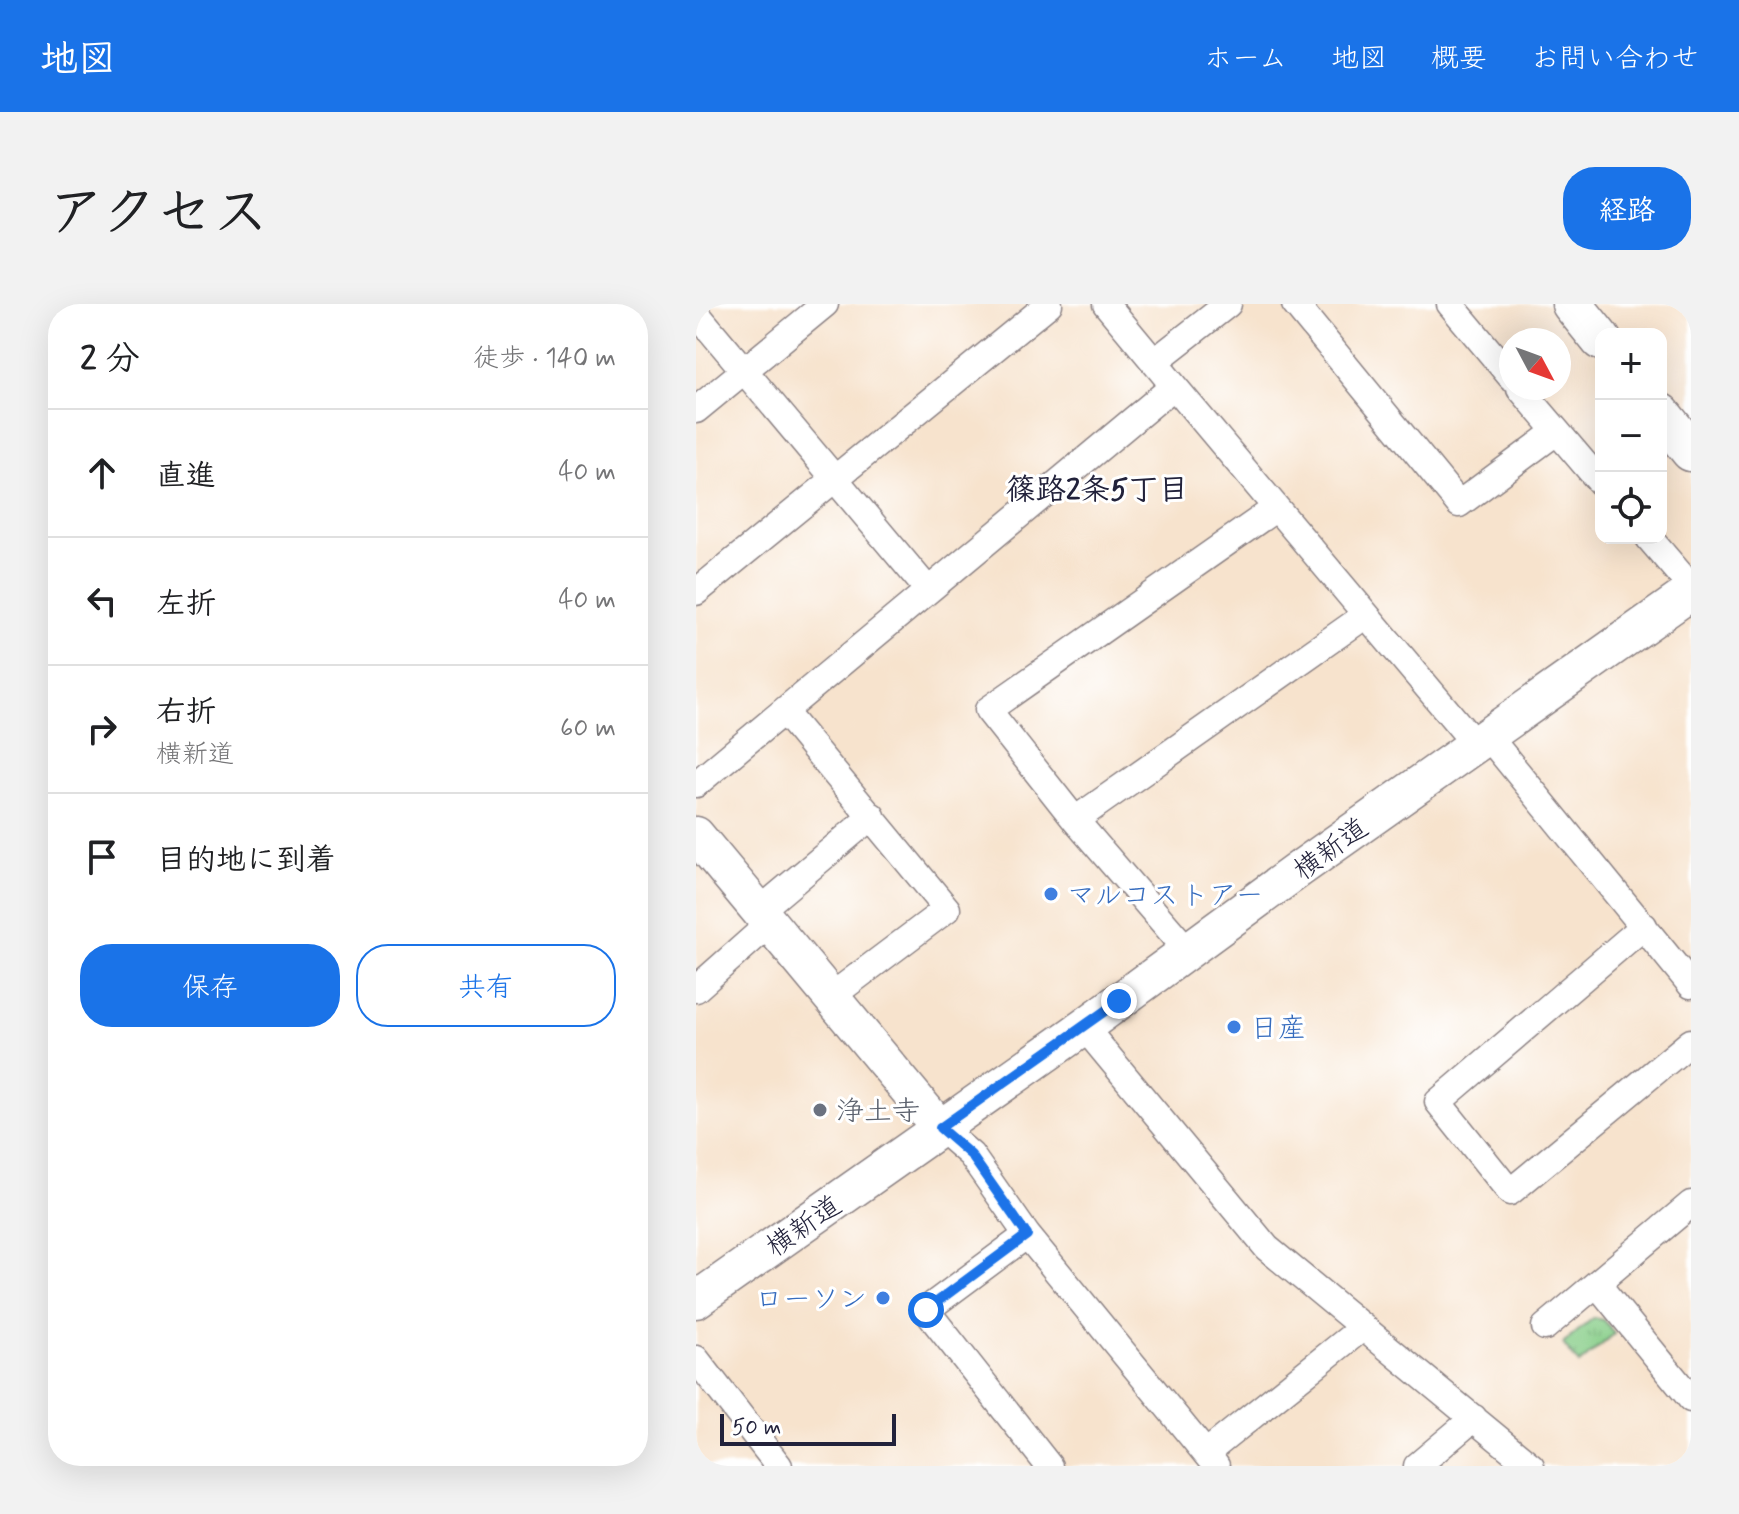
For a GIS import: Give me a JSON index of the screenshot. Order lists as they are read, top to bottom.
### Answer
{
  "streets": {
    "street": ["横新道"]
  },
  "districts": ["篠路2条5丁目"],
  "places": [
    "マルコストアー",
    "日産",
    "浄土寺",
    "ローソン"
  ],
  "scale_bar": "50 m",
  "north": "bottom right",
  "page": {
    "header": "地図",
    "nav": [
      "ホーム",
      "地図",
      "概要",
      "お問い合わせ"
    ],
    "title": "アクセス",
    "buttons": [
      "経路",
      ["保存", "共有"]
    ],
    "heading": ["2 分", "徒歩 · 140 m"],
    "map_buttons": ["+", "−"],
    "list": [
      ["直進", "40 m"],
      ["左折", "40 m"],
      ["右折", "横新道", "60 m"],
      "目的地に到着"
    ],
    "scale": "50 m"
  }
}
